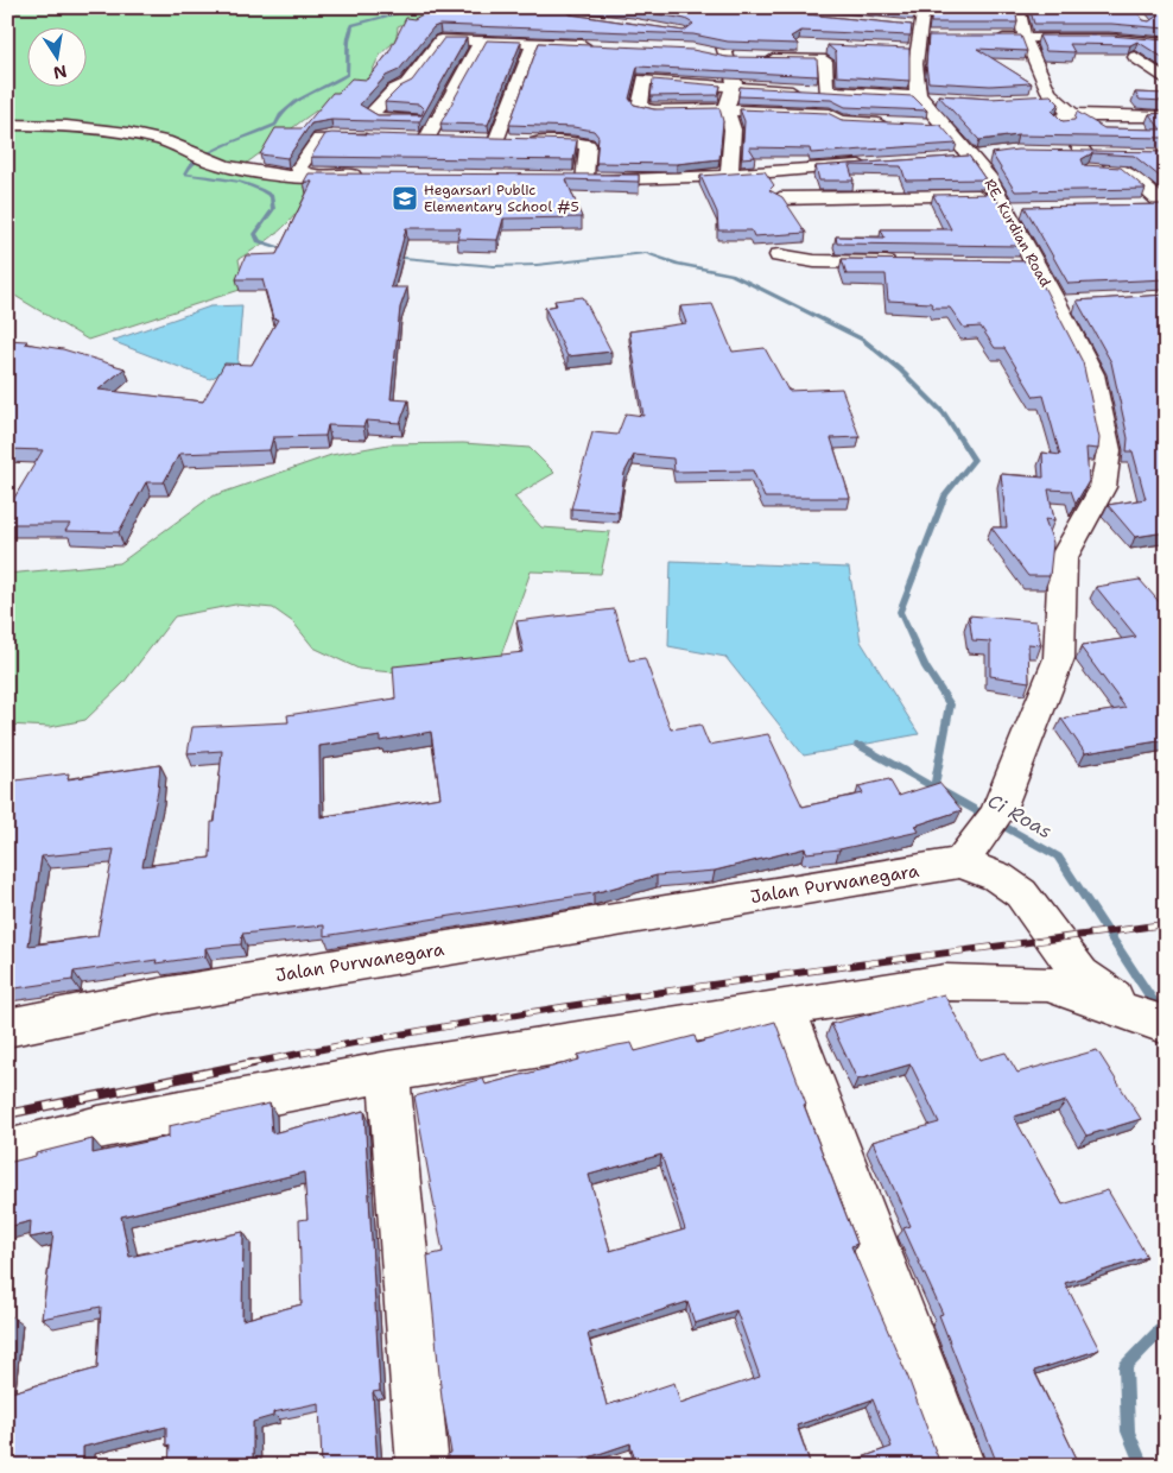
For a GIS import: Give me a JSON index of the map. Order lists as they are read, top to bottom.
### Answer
{
  "streets": {
    "street": ["RE. Kurdian Road", "Jalan Purwanegara"]
  },
  "crossings": [
    ["RE. Kurdian Road", "Jalan Purwanegara"]
  ],
  "water": ["Ci Roas"],
  "places": {
    "school or university": ["Hegarsari Public Elementary School #5"]
  },
  "north": "bottom"
}
